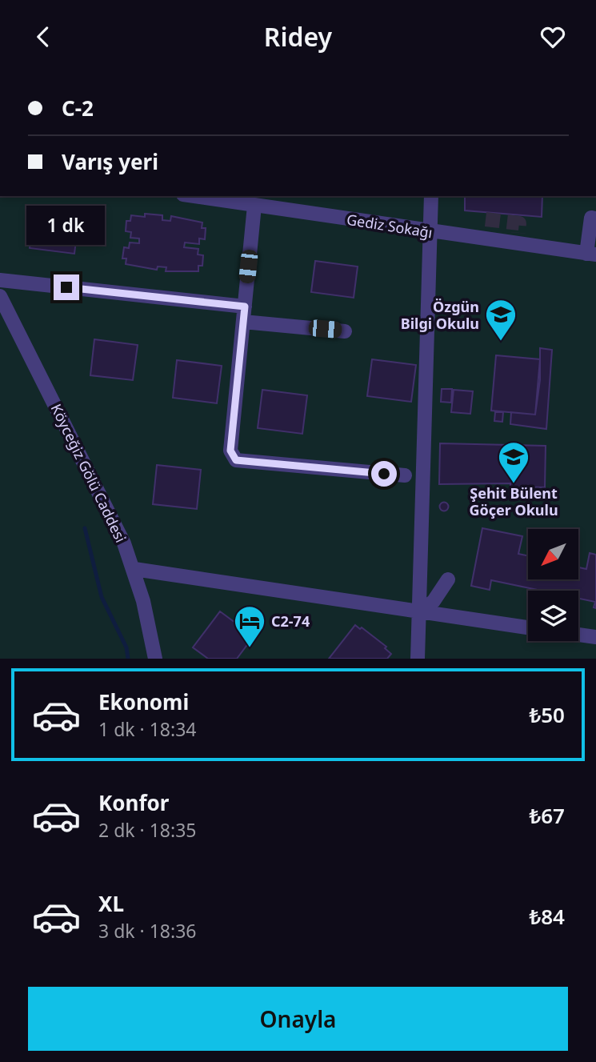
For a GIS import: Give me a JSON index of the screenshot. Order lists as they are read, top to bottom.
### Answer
{
  "streets": {
    "street": ["Gediz Sokağı", "Köyceğiz Gölü Caddesi"]
  },
  "places": {
    "school or university": ["Özgün Bilgi Okulu", "Şehit Bülent Göçer Okulu"],
    "hotel": ["C2-74"]
  },
  "north": "bottom left",
  "page": {
    "header": "Ridey",
    "banner": ["C-2", "Varış yeri"],
    "bubble": "1 dk",
    "list": [
      {
        "name": "Ekonomi",
        "note": "1 dk · 18:34",
        "value": "₺50"
      },
      {
        "name": "Konfor",
        "note": "2 dk · 18:35",
        "value": "₺67"
      },
      {
        "name": "XL",
        "note": "3 dk · 18:36",
        "value": "₺84"
      }
    ],
    "buttons": "Onayla"
  }
}
